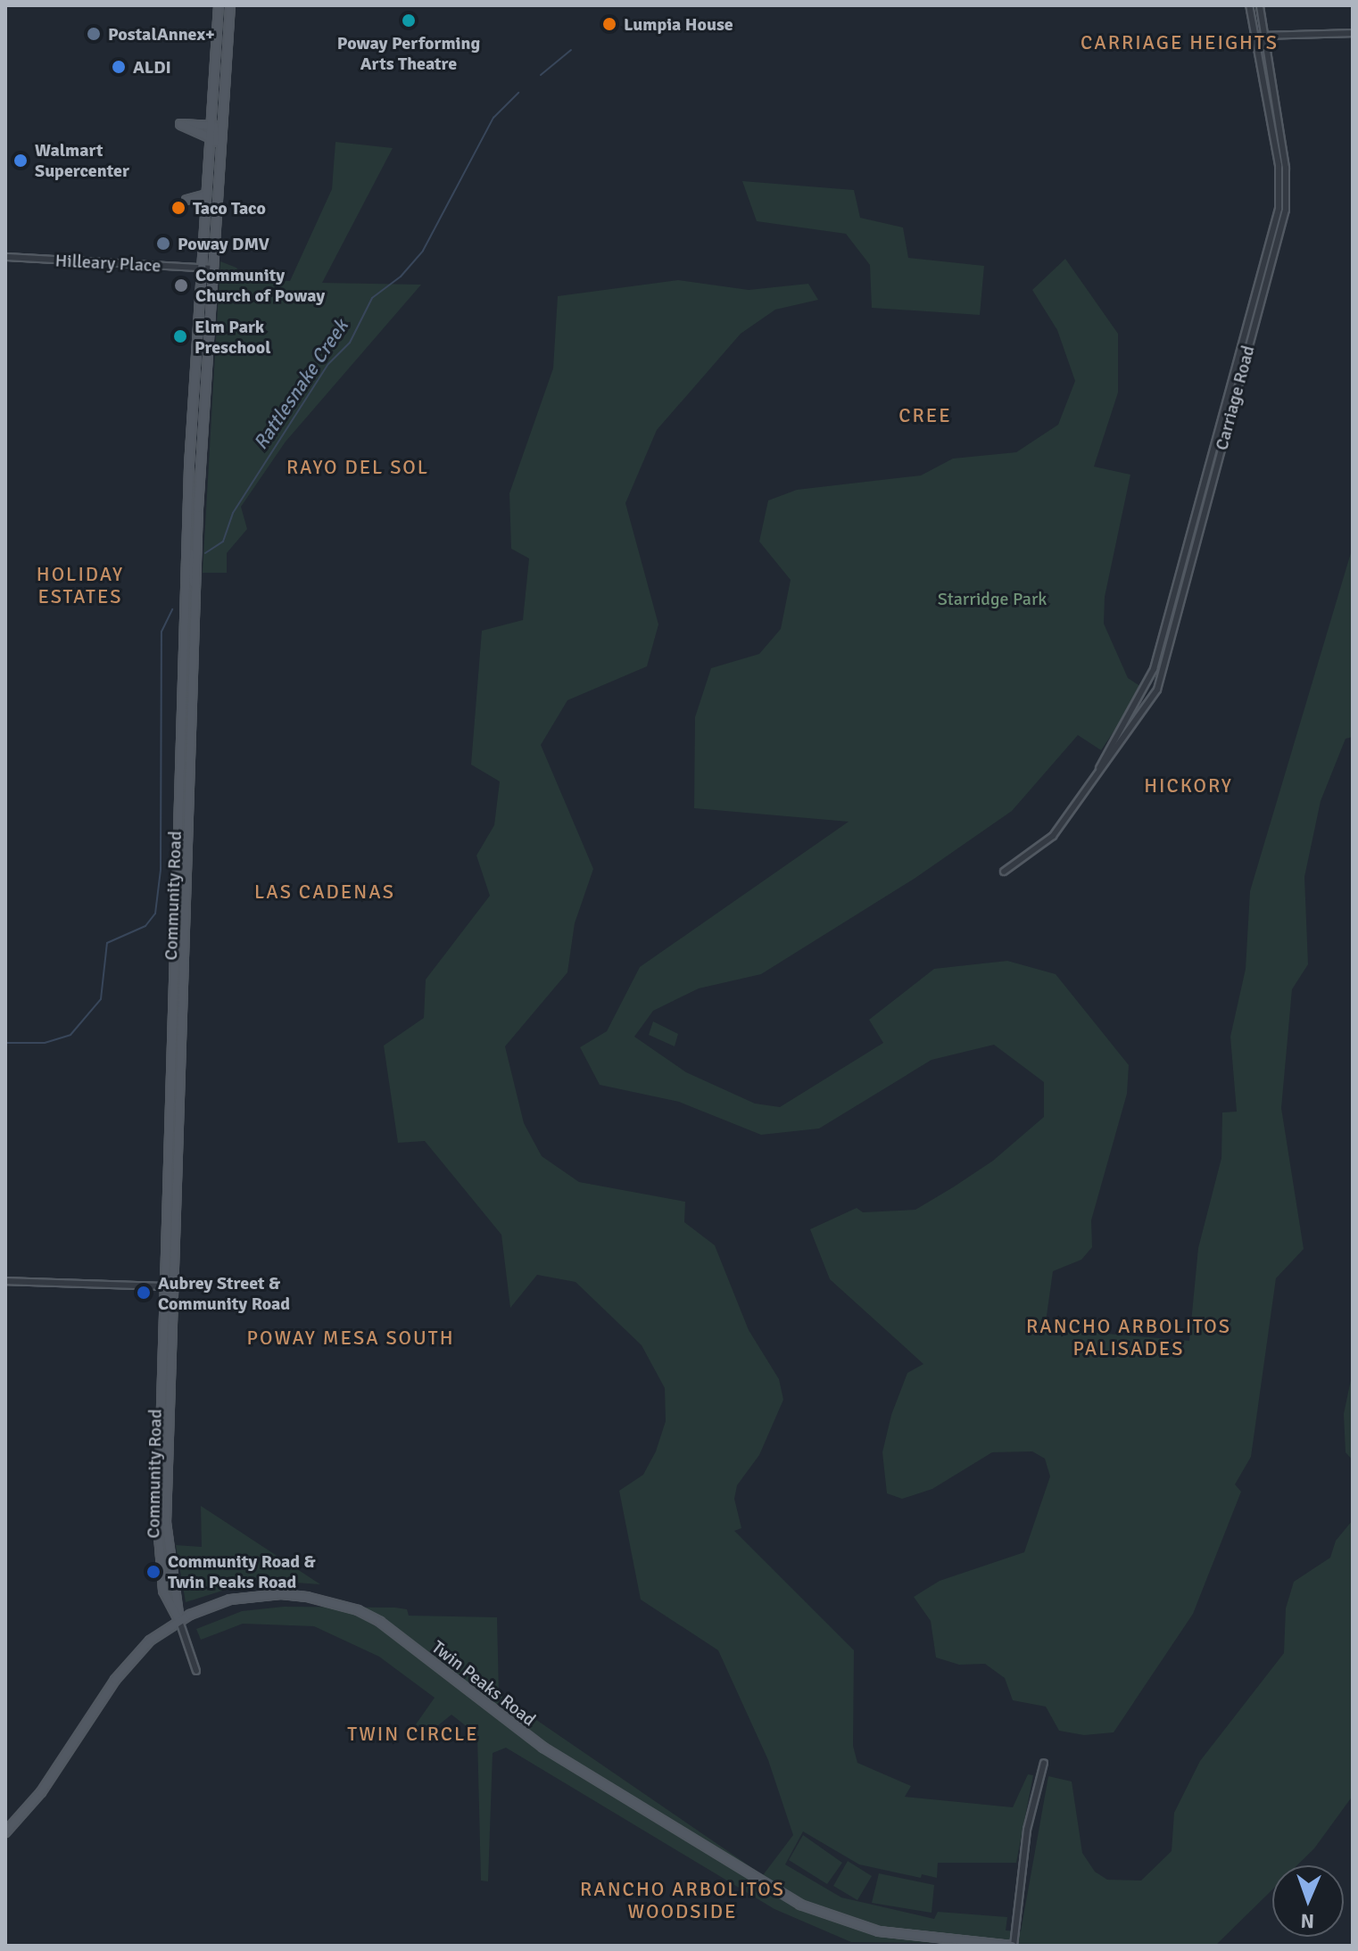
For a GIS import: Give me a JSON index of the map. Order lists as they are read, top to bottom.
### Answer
{
  "streets": {
    "main road": ["Community Road", "Twin Peaks Road"],
    "street": ["Hilleary Place", "Carriage Road"]
  },
  "crossings": [
    ["Hilleary Place", "Community Road"],
    ["Community Road", "Twin Peaks Road"]
  ],
  "districts": [
    "CARRIAGE HEIGHTS",
    "CREE",
    "RAYO DEL SOL",
    "HOLIDAY ESTATES",
    "HICKORY",
    "LAS CADENAS",
    "RANCHO ARBOLITOS PALISADES",
    "POWAY MESA SOUTH",
    "TWIN CIRCLE",
    "RANCHO ARBOLITOS WOODSIDE"
  ],
  "water": ["Rattlesnake Creek"],
  "parks": ["Starridge Park"],
  "places": [
    "Poway Performing Arts Theatre",
    "Lumpia House",
    "PostalAnnex+",
    "ALDI",
    "Walmart Supercenter",
    "Taco Taco",
    "Poway DMV",
    "Community Church of Poway",
    "Elm Park Preschool",
    "Aubrey Street & Community Road",
    "Community Road & Twin Peaks Road"
  ],
  "north": "bottom"
}
